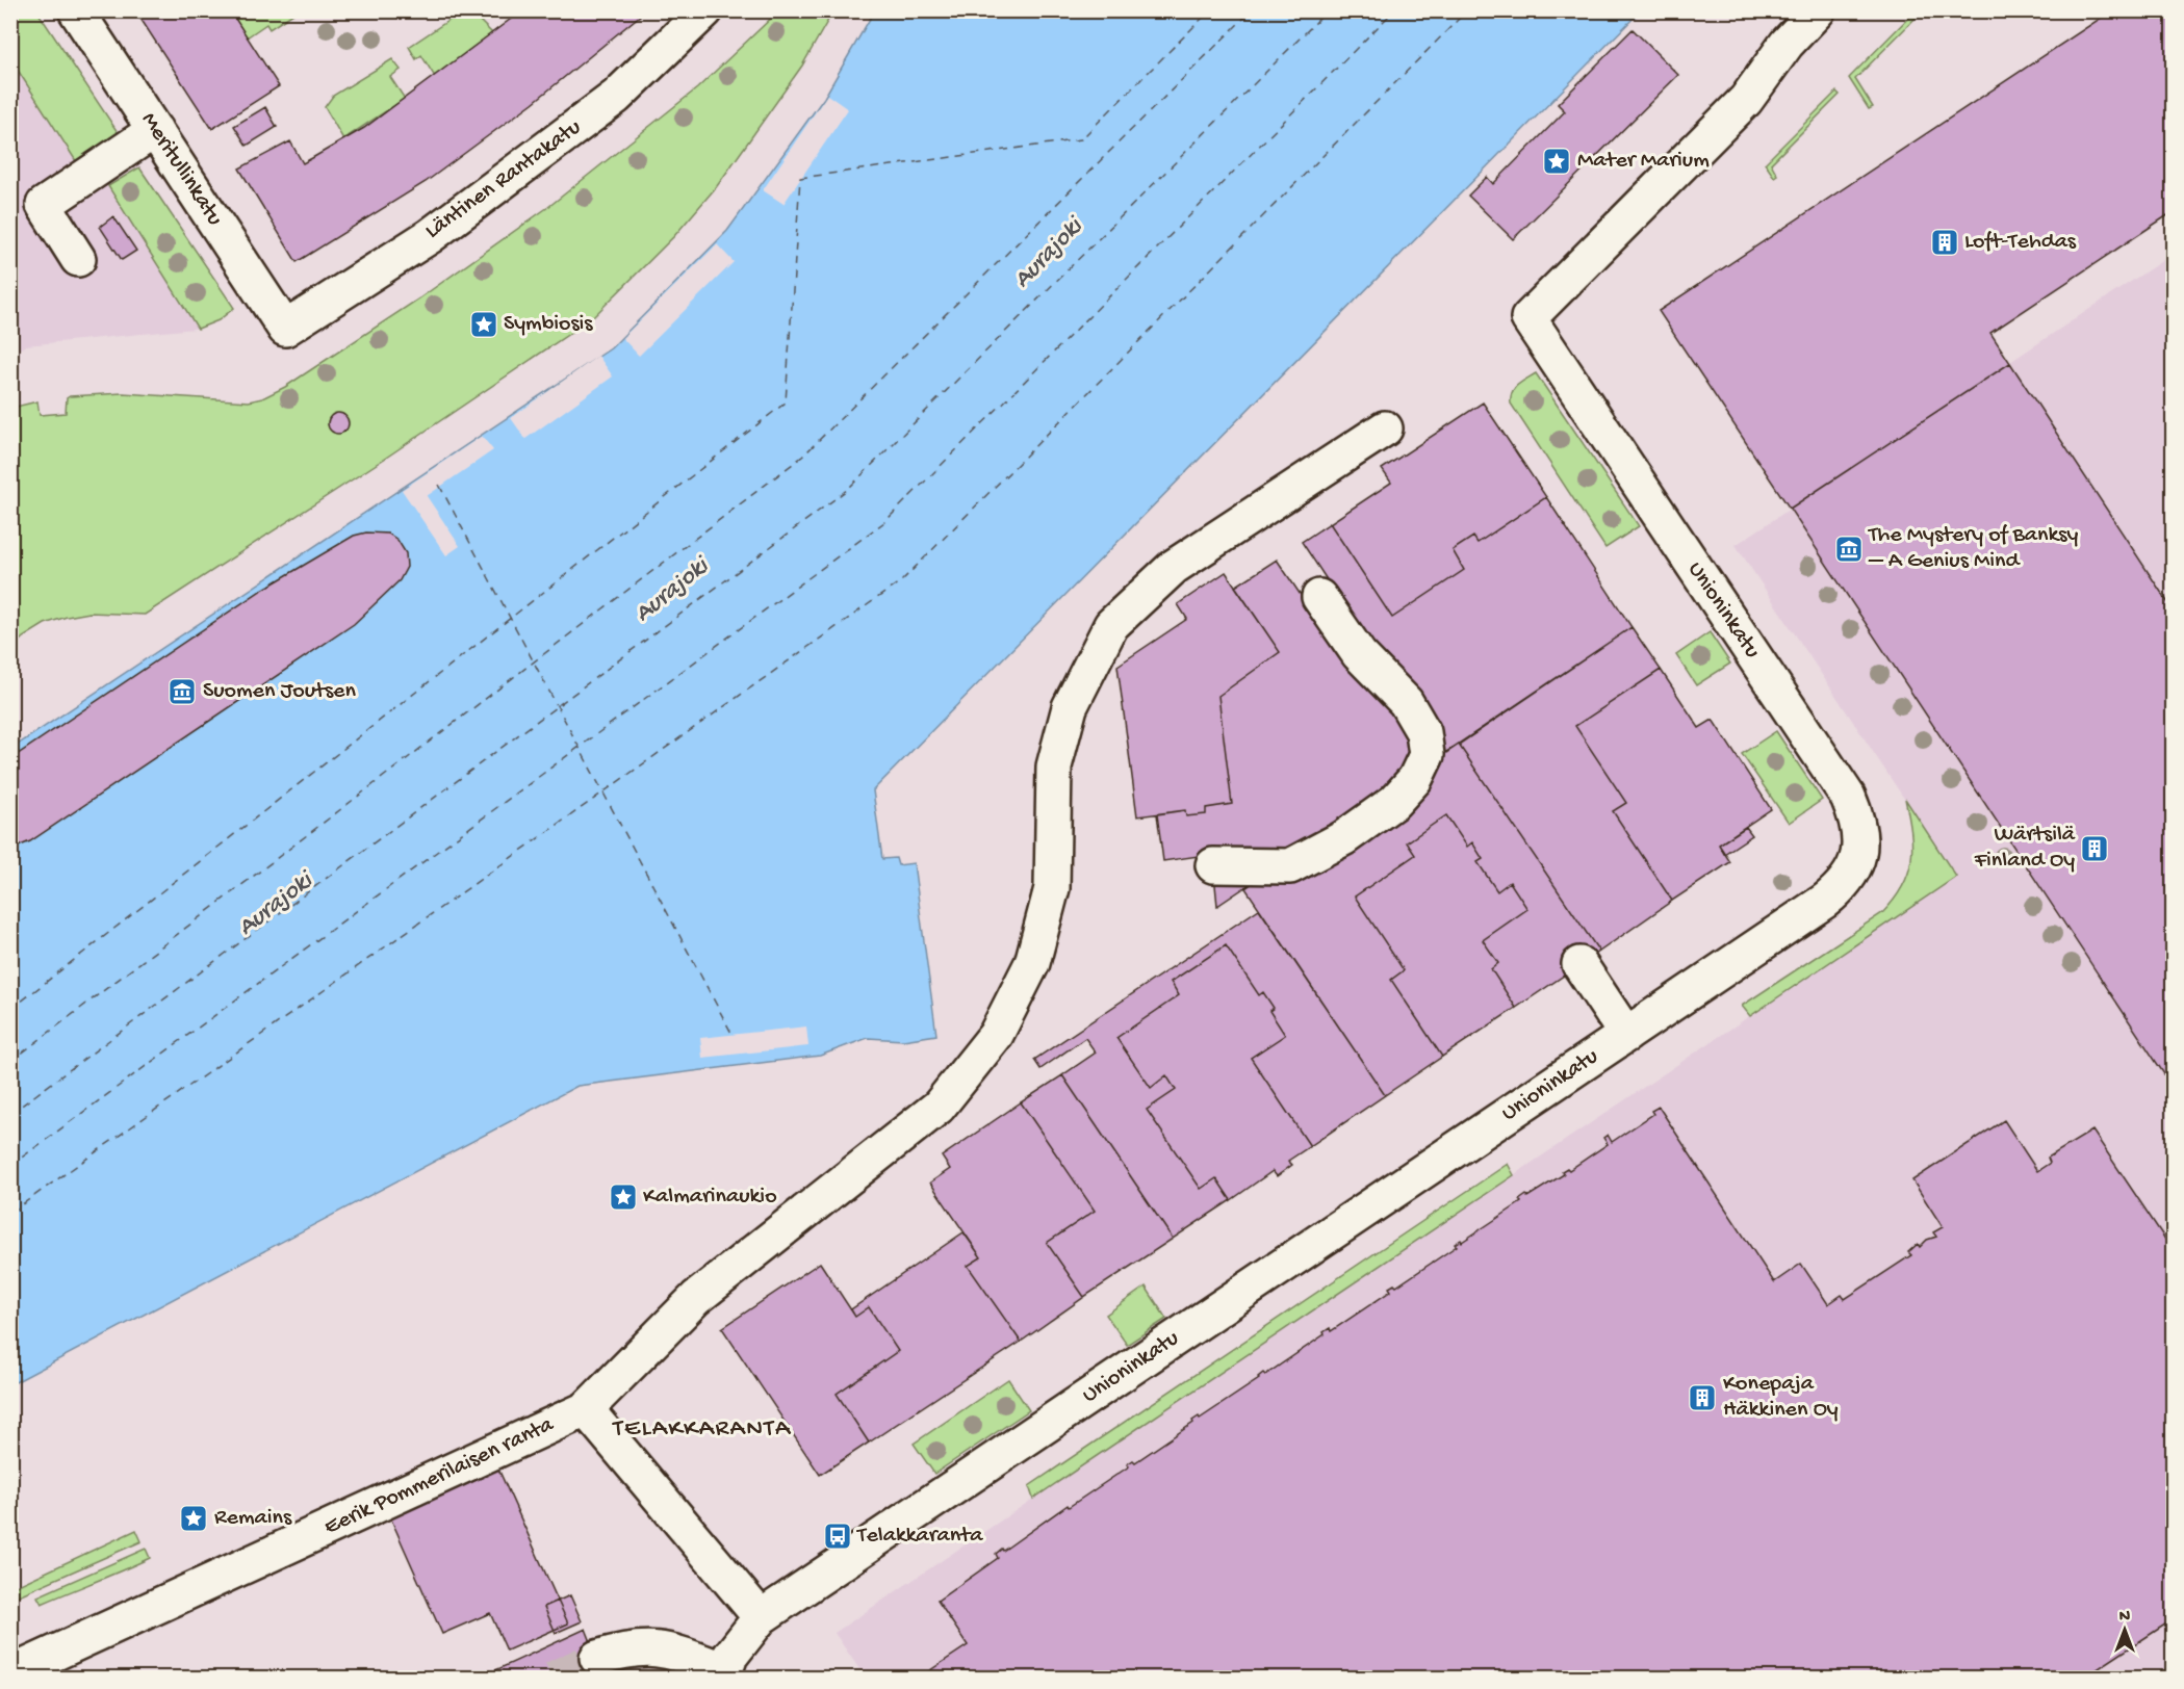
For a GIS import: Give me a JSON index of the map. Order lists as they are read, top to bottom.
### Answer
{
  "streets": {
    "street": [
      "Meritullinkatu",
      "Läntinen Rantakatu",
      "Unioninkatu",
      "Eerik Pommerilaisen ranta"
    ]
  },
  "crossings": [
    ["Meritullinkatu", "Läntinen Rantakatu"]
  ],
  "districts": ["TELAKKARANTA"],
  "water": ["Aurajoki"],
  "places": {
    "place": [
      "Mater Marium",
      "Symbiosis",
      "Kalmarinaukio",
      "Remains"
    ],
    "building": ["Loft-Tehdas", "Wärtsilä Finland Oy", "Konepaja Häkkinen Oy"],
    "museum": ["The Mystery of Banksy – A Genius Mind", "Suomen Joutsen"],
    "bus stop": ["Telakkaranta"]
  },
  "north": "top"
}
